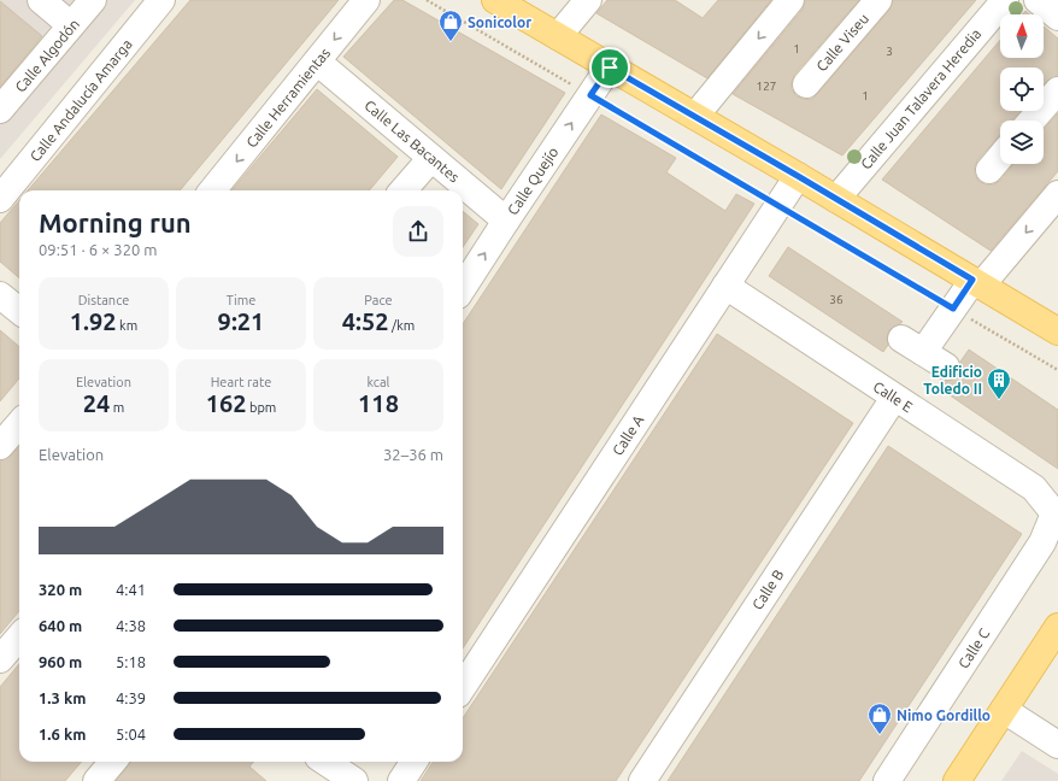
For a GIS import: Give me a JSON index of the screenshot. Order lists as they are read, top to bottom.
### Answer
{
  "streets": {
    "street": [
      "Calle Viseu",
      "Calle Algodón",
      "Calle Herramientas",
      "Calle Juan Talavera Heredia",
      "Calle Andalucía Amarga",
      "Calle Las Bacantes",
      "Calle Quejío",
      "Calle E",
      "Calle A",
      "Calle B",
      "Calle C"
    ]
  },
  "crossings": [
    ["Calle Herramientas", "Calle Las Bacantes"],
    ["Calle Las Bacantes", "Calle Quejío"],
    ["Calle E", "Calle A"],
    ["Calle E", "Calle B"],
    ["Calle E", "Calle C"]
  ],
  "one_way": ["Calle Herramientas", "Calle Quejío"],
  "places": {
    "shop": ["Sonicolor", "Nimo Gordillo"],
    "building": ["Edificio Toledo II"]
  },
  "house_numbers": [
    "1",
    "3",
    "127",
    "1",
    "36"
  ],
  "north": "top",
  "page": {
    "heading": ["Morning run", "09:51 · 6 × 320 m"],
    "stats": [
      ["Distance", "1.92 km"],
      ["Time", "9:21"],
      ["Pace", "4:52 /km"],
      ["Elevation", "24 m"],
      ["Heart rate", "162 bpm"],
      ["kcal", "118"]
    ],
    "chart": ["Elevation", "32–36 m"],
    "list": [
      {
        "name": "320 m",
        "note": "4:41"
      },
      {
        "name": "640 m",
        "note": "4:38"
      },
      {
        "name": "960 m",
        "note": "5:18"
      },
      {
        "name": "1.3 km",
        "note": "4:39"
      },
      {
        "name": "1.6 km",
        "note": "5:04"
      }
    ]
  }
}
